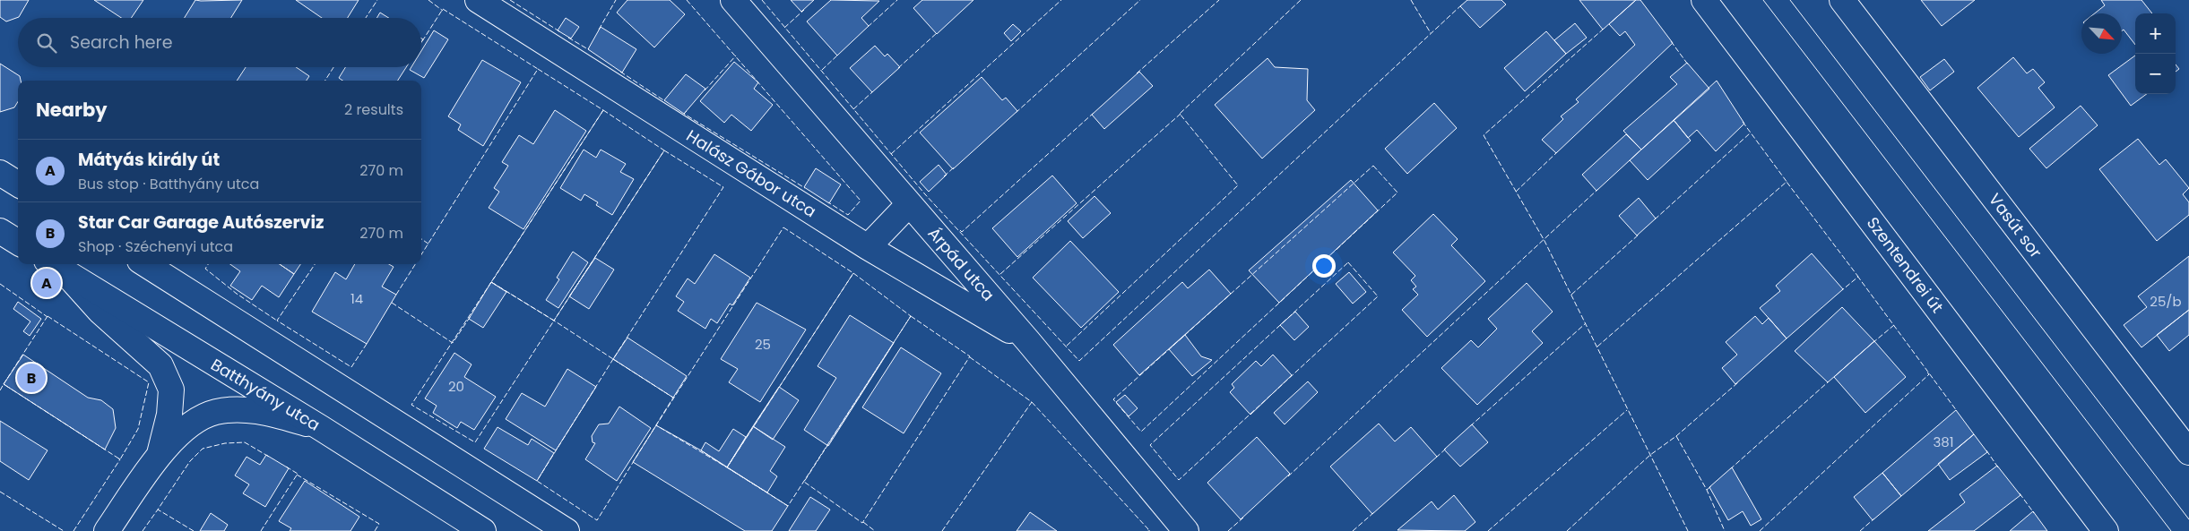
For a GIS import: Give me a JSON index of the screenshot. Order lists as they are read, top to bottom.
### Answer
{
  "streets": {
    "street": [
      "Halász Gábor utca",
      "Vasút sor",
      "Árpád utca",
      "Szentendrei út",
      "Batthyány utca"
    ]
  },
  "crossings": [
    ["Halász Gábor utca", "Árpád utca"]
  ],
  "house_numbers": [
    "14",
    "25/b",
    "25",
    "20",
    "381"
  ],
  "north": "bottom right",
  "page": {
    "map_buttons": ["+", "−"],
    "search": "Search here",
    "heading": ["Nearby", "2 results"],
    "list": [
      {
        "mark": "A",
        "name": "Mátyás király út",
        "note": "Bus stop · Batthyány utca",
        "value": "270 m"
      },
      {
        "mark": "B",
        "name": "Star Car Garage Autószerviz",
        "note": "Shop · Széchenyi utca",
        "value": "270 m"
      }
    ],
    "pins": ["A", "B"]
  }
}
